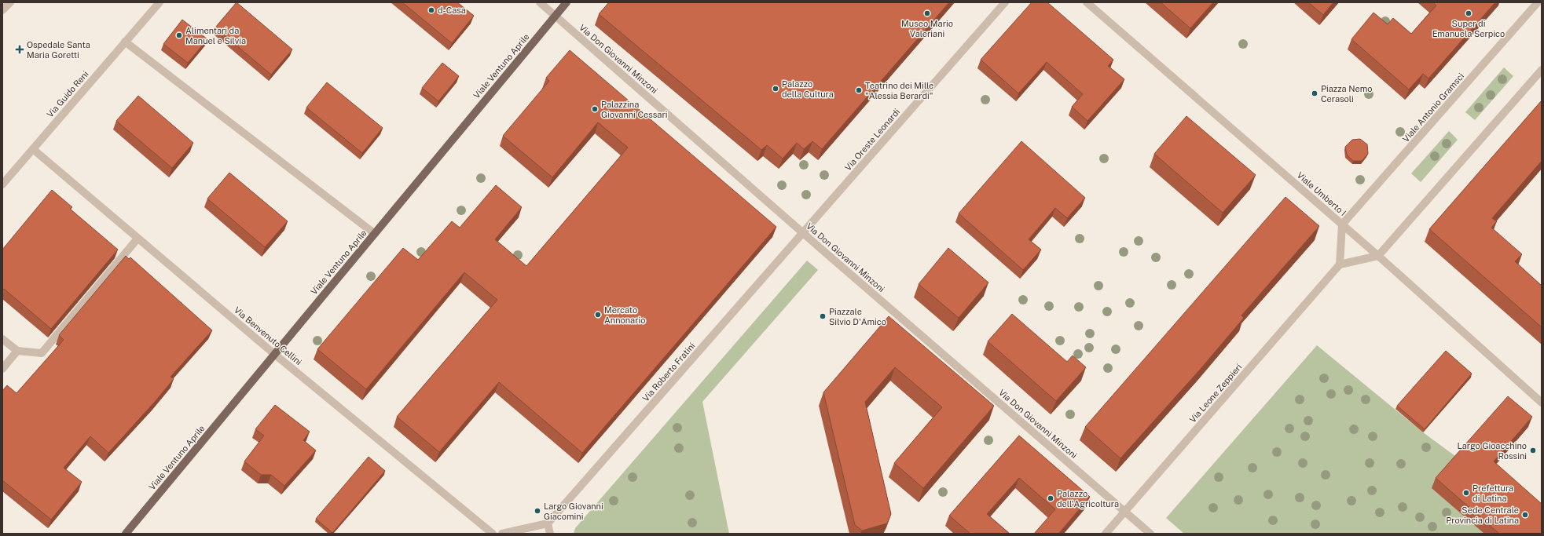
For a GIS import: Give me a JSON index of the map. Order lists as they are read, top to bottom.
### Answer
{
  "streets": {
    "main road": ["Viale Ventuno Aprile"],
    "street": [
      "Via Don Giovanni Minzoni",
      "Via Guido Reni",
      "Viale Antonio Gramsci",
      "Via Oreste Leonardi",
      "Viale Umberto I",
      "Via Benvenuto Cellini",
      "Via Roberto Fratini",
      "Via Leone Zeppieri"
    ]
  },
  "crossings": [
    ["Via Don Giovanni Minzoni", "Viale Ventuno Aprile"],
    ["Via Don Giovanni Minzoni", "Via Oreste Leonardi"],
    ["Via Don Giovanni Minzoni", "Via Roberto Fratini"],
    ["Via Don Giovanni Minzoni", "Via Leone Zeppieri"],
    ["Viale Ventuno Aprile", "Via Benvenuto Cellini"],
    ["Via Guido Reni", "Via Benvenuto Cellini"],
    ["Viale Antonio Gramsci", "Viale Umberto I"],
    ["Via Oreste Leonardi", "Via Roberto Fratini"]
  ],
  "places": {
    "other": [
      "d-Casa",
      "Museo Mario Valeriani",
      "Super di Emanuela Serpico",
      "Alimentari da Manuel e Silvia",
      "Palazzo della Cultura",
      "Teatrino dei Mille \"Alessia Berardi\"",
      "Piazza Nemo Cerasoli",
      "Palazzina Giovanni Cessari",
      "Mercato Annonario",
      "Piazzale Silvio D'Amico",
      "Largo Gioacchino Rossini",
      "Prefettura di Latina",
      "Palazzo dell'Agricoltura",
      "Largo Giovanni Giacomini",
      "Sede Centrale Provincia di Latina"
    ],
    "health": ["Ospedale Santa Maria Goretti"]
  }
}
